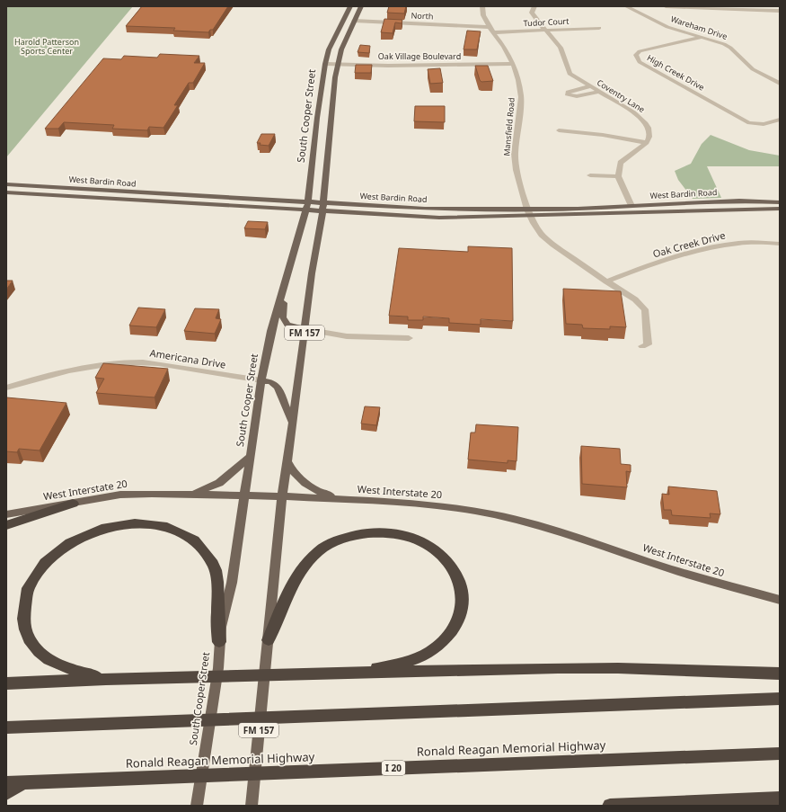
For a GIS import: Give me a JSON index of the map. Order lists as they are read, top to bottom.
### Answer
{
  "streets": {
    "highway": ["Ronald Reagan Memorial Highway", "I 20"],
    "main road": [
      "South Cooper Street",
      "West Bardin Road",
      "FM 157",
      "West Interstate 20"
    ],
    "street": [
      "North",
      "Tudor Court",
      "Wareham Drive",
      "Oak Village Boulevard",
      "High Creek Drive",
      "Coventry Lane",
      "Mansfield Road",
      "Oak Creek Drive",
      "Americana Drive"
    ]
  },
  "crossings": [
    ["North", "Mansfield Road"],
    ["North", "FM 157"],
    ["Tudor Court", "Coventry Lane"],
    ["Tudor Court", "Mansfield Road"],
    ["Wareham Drive", "High Creek Drive"],
    ["Oak Village Boulevard", "South Cooper Street"],
    ["Oak Village Boulevard", "Mansfield Road"],
    ["Oak Village Boulevard", "FM 157"],
    ["South Cooper Street", "West Bardin Road"],
    ["South Cooper Street", "Americana Drive"],
    ["South Cooper Street", "West Interstate 20"],
    ["Mansfield Road", "West Bardin Road"],
    ["Mansfield Road", "Oak Creek Drive"],
    ["West Bardin Road", "FM 157"],
    ["FM 157", "West Interstate 20"]
  ],
  "parks": ["Harold Patterson Sports Center"]
}
